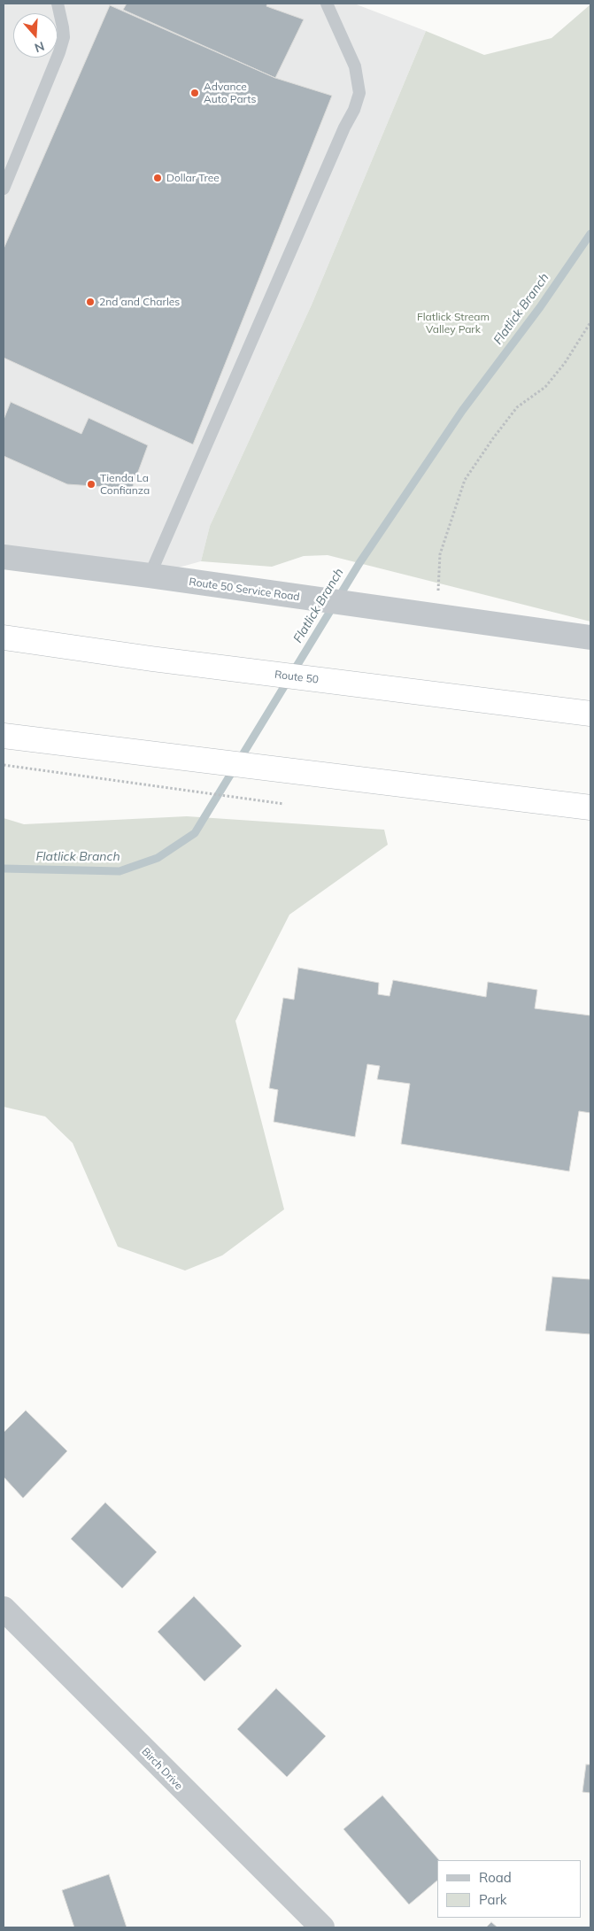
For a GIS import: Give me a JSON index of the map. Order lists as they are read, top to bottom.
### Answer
{
  "streets": {
    "highway": ["Route 50"],
    "street": ["Route 50 Service Road", "Birch Drive"]
  },
  "water": ["Flatlick Branch"],
  "parks": ["Flatlick Stream Valley Park"],
  "places": [
    "Advance Auto Parts",
    "Dollar Tree",
    "2nd and Charles",
    "Tienda La Confianza"
  ],
  "legend": ["Road", "Park"],
  "north": "bottom"
}
